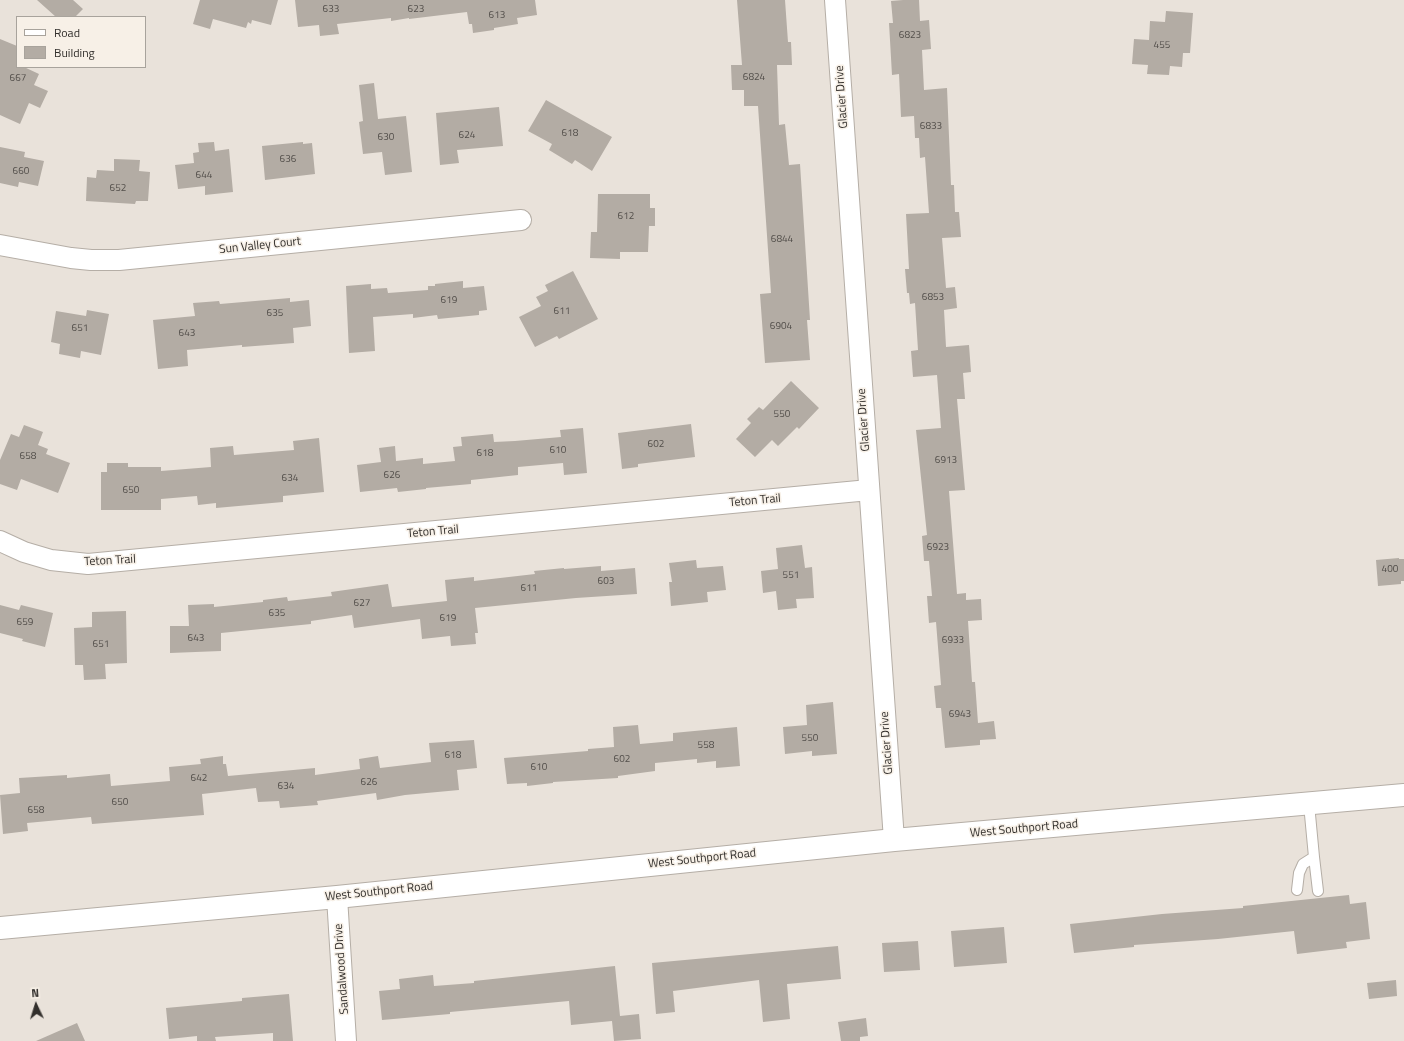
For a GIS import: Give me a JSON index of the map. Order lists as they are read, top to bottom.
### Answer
{
  "streets": {
    "main road": ["West Southport Road"],
    "street": [
      "Glacier Drive",
      "Sun Valley Court",
      "Teton Trail",
      "Sandalwood Drive"
    ]
  },
  "crossings": [
    ["Glacier Drive", "Teton Trail"],
    ["Glacier Drive", "West Southport Road"],
    ["West Southport Road", "Sandalwood Drive"]
  ],
  "house_numbers": [
    "633",
    "623",
    "613",
    "6823",
    "455",
    "6824",
    "667",
    "6833",
    "618",
    "624",
    "630",
    "636",
    "660",
    "644",
    "652",
    "612",
    "6844",
    "6853",
    "619",
    "611",
    "635",
    "6904",
    "651",
    "643",
    "550",
    "602",
    "610",
    "618",
    "658",
    "6913",
    "626",
    "634",
    "650",
    "6923",
    "400",
    "551",
    "603",
    "611",
    "627",
    "635",
    "619",
    "659",
    "643",
    "6933",
    "651",
    "6943",
    "550",
    "558",
    "618",
    "602",
    "610",
    "642",
    "626",
    "634",
    "650",
    "658"
  ],
  "legend": ["Road", "Building"],
  "north": "top"
}
